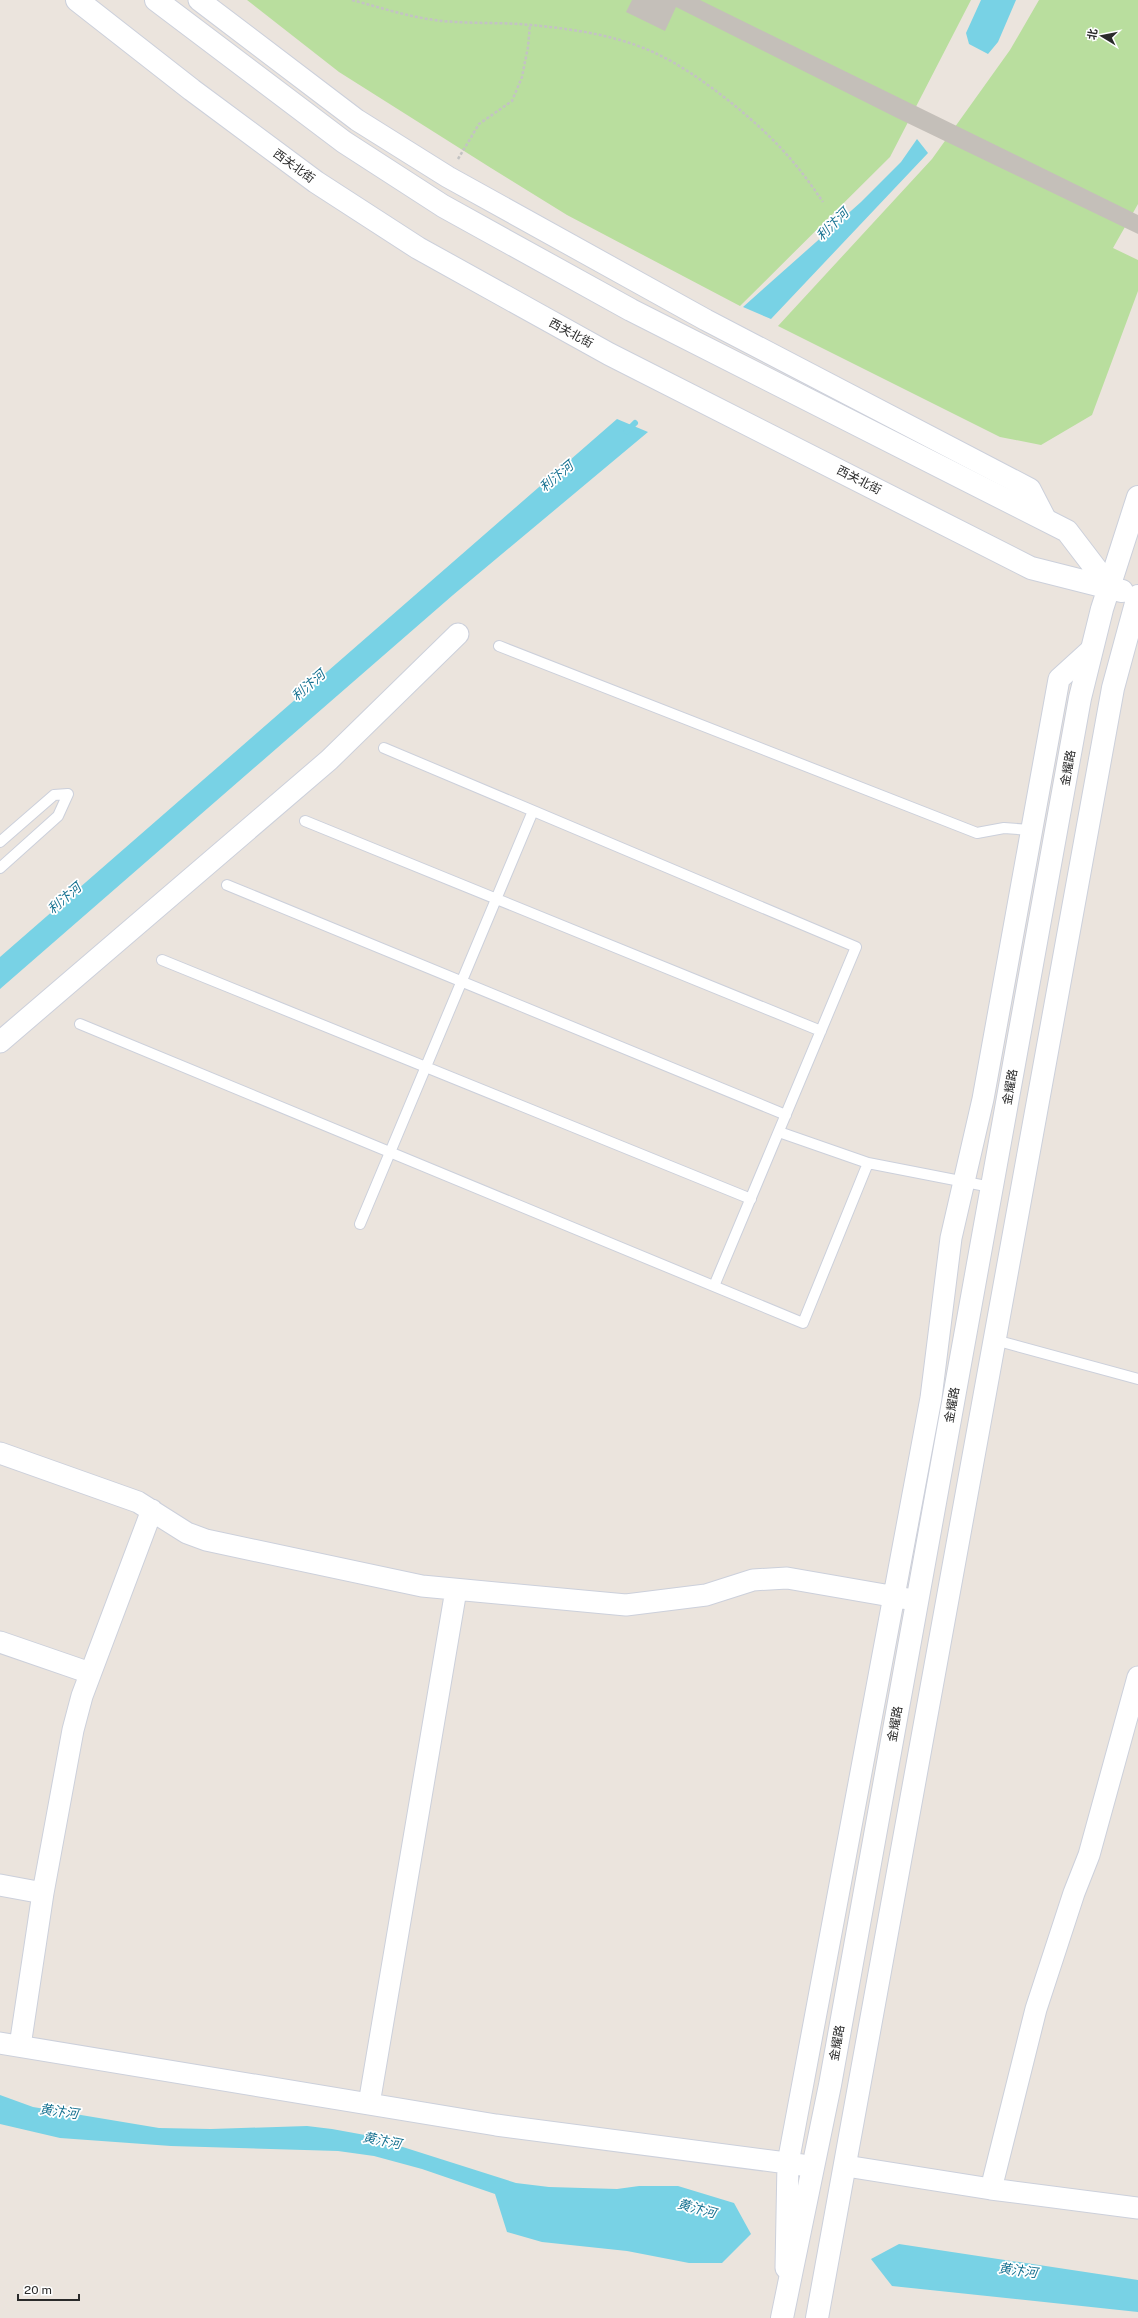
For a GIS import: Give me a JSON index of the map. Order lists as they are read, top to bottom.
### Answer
{
  "streets": {
    "main road": ["西关北街", "金耀路"]
  },
  "crossings": [
    ["西关北街", "金耀路"]
  ],
  "water": ["利汴河", "黄汴河"],
  "scale_bar": "20 m",
  "north": "left"
}
